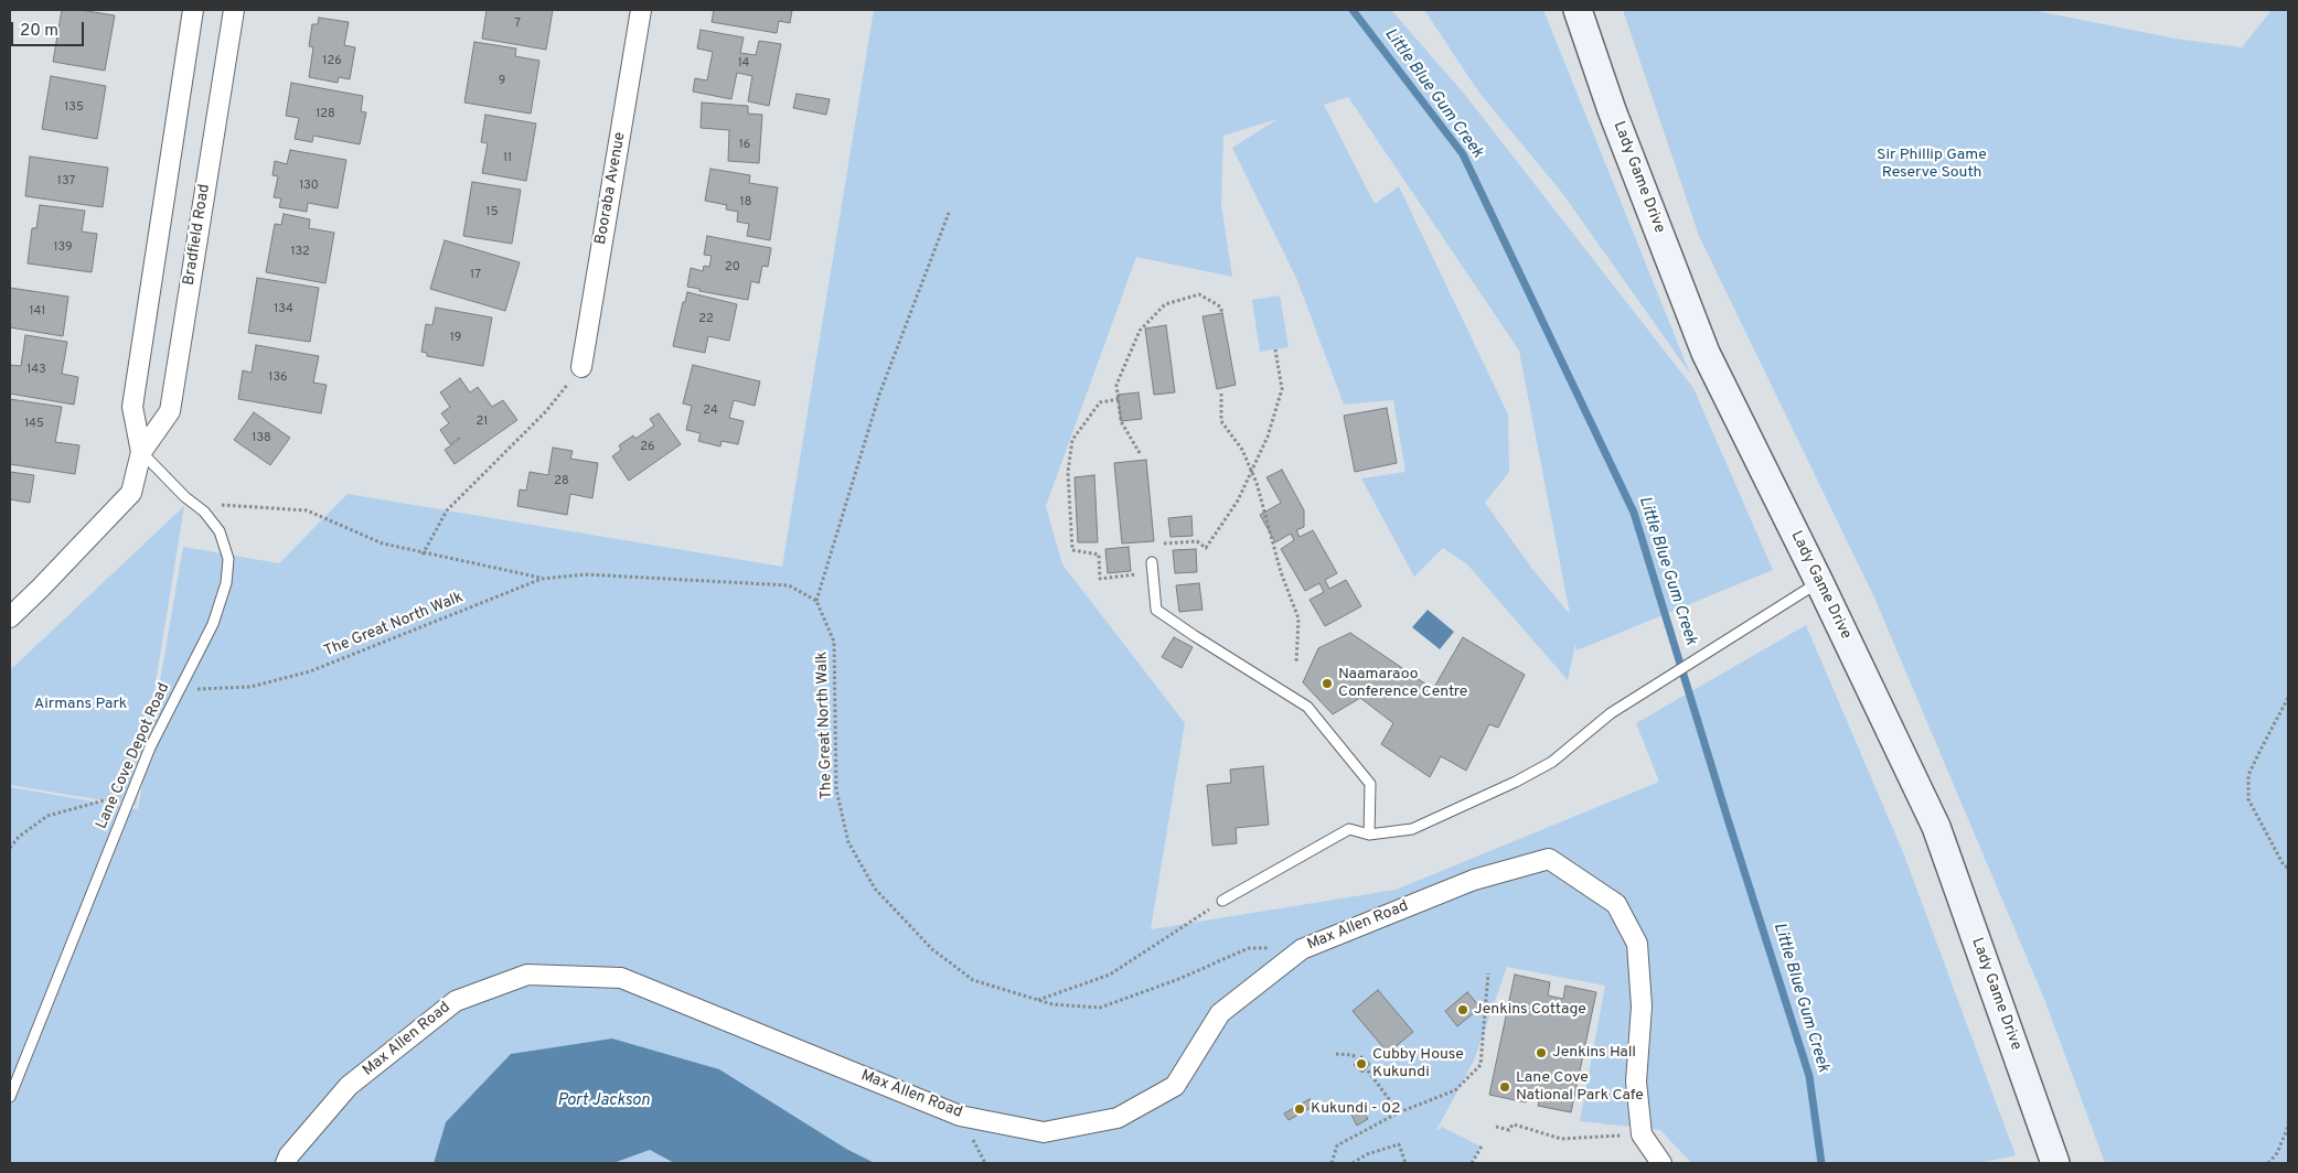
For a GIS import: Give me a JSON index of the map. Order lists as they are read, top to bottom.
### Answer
{
  "streets": {
    "main road": ["Lady Game Drive"],
    "street": ["Booraba Avenue", "Bradfield Road", "Max Allen Road"],
    "lane": ["Lane Cove Depot Road"],
    "path": ["The Great North Walk"]
  },
  "crossings": [
    ["Bradfield Road", "Lane Cove Depot Road"],
    ["The Great North Walk", "Max Allen Road"]
  ],
  "water": ["Little Blue Gum Creek", "Port Jackson"],
  "parks": ["Sir Phillip Game Reserve South", "Airmans Park"],
  "places": [
    "Naamaraoo Conference Centre",
    "Jenkins Cottage",
    "Jenkins Hall",
    "Cubby House Kukundi",
    "Lane Cove National Park Cafe",
    "Kukundi - 02"
  ],
  "house_numbers": [
    "7",
    "126",
    "14",
    "9",
    "135",
    "128",
    "16",
    "11",
    "137",
    "130",
    "18",
    "15",
    "139",
    "132",
    "20",
    "17",
    "134",
    "141",
    "22",
    "19",
    "143",
    "136",
    "24",
    "21",
    "145",
    "138",
    "26",
    "28"
  ],
  "scale_bar": "20 m"
}
